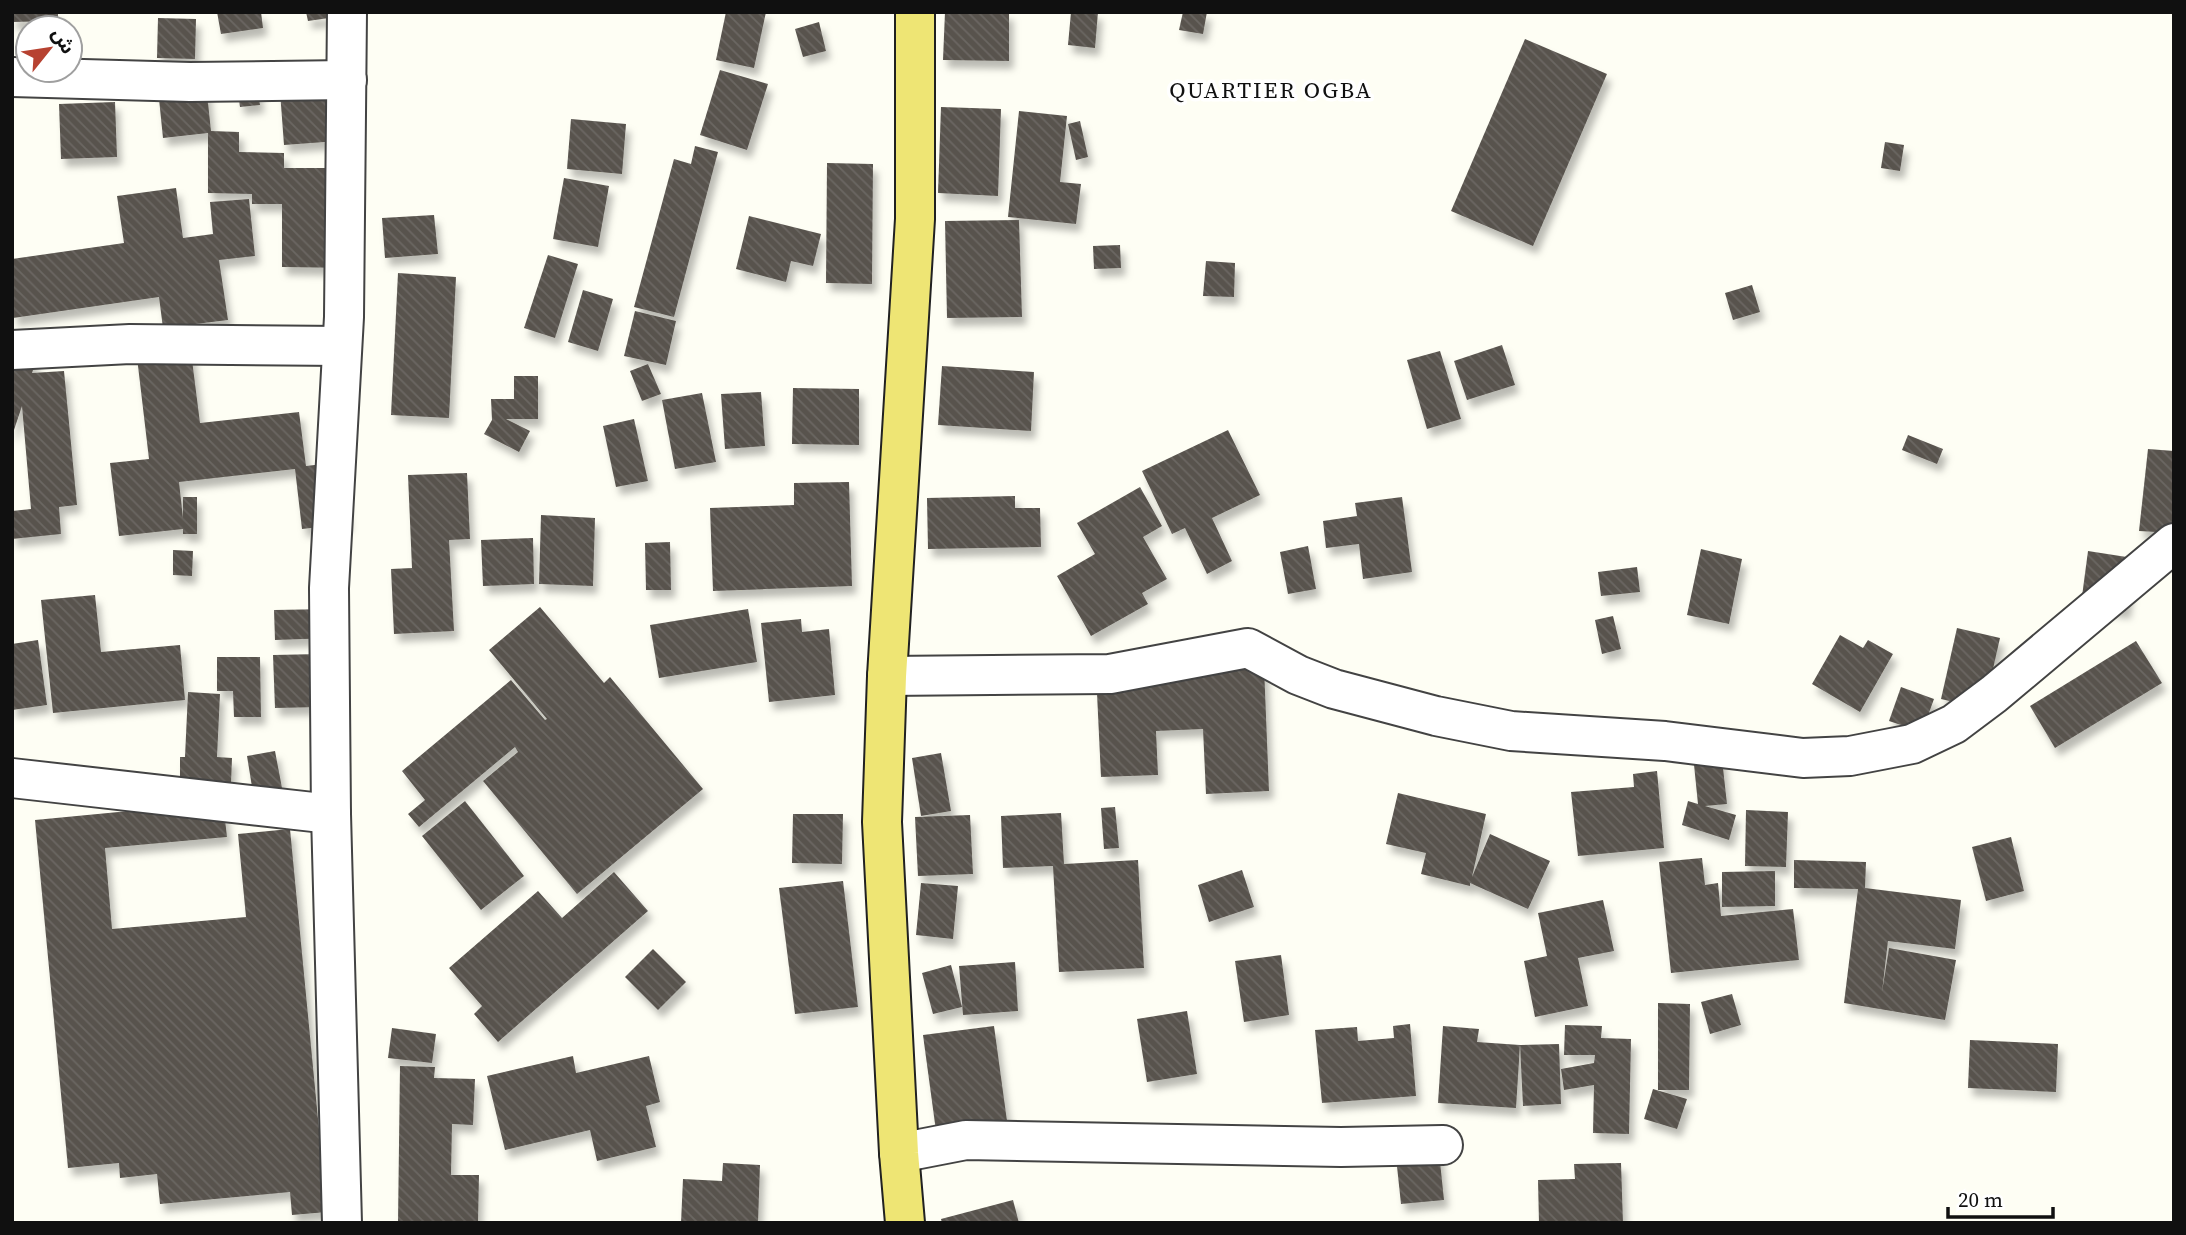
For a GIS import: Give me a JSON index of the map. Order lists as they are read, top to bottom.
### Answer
{
  "districts": ["QUARTIER OGBA"],
  "scale_bar": "20 m",
  "north": "top right"
}
